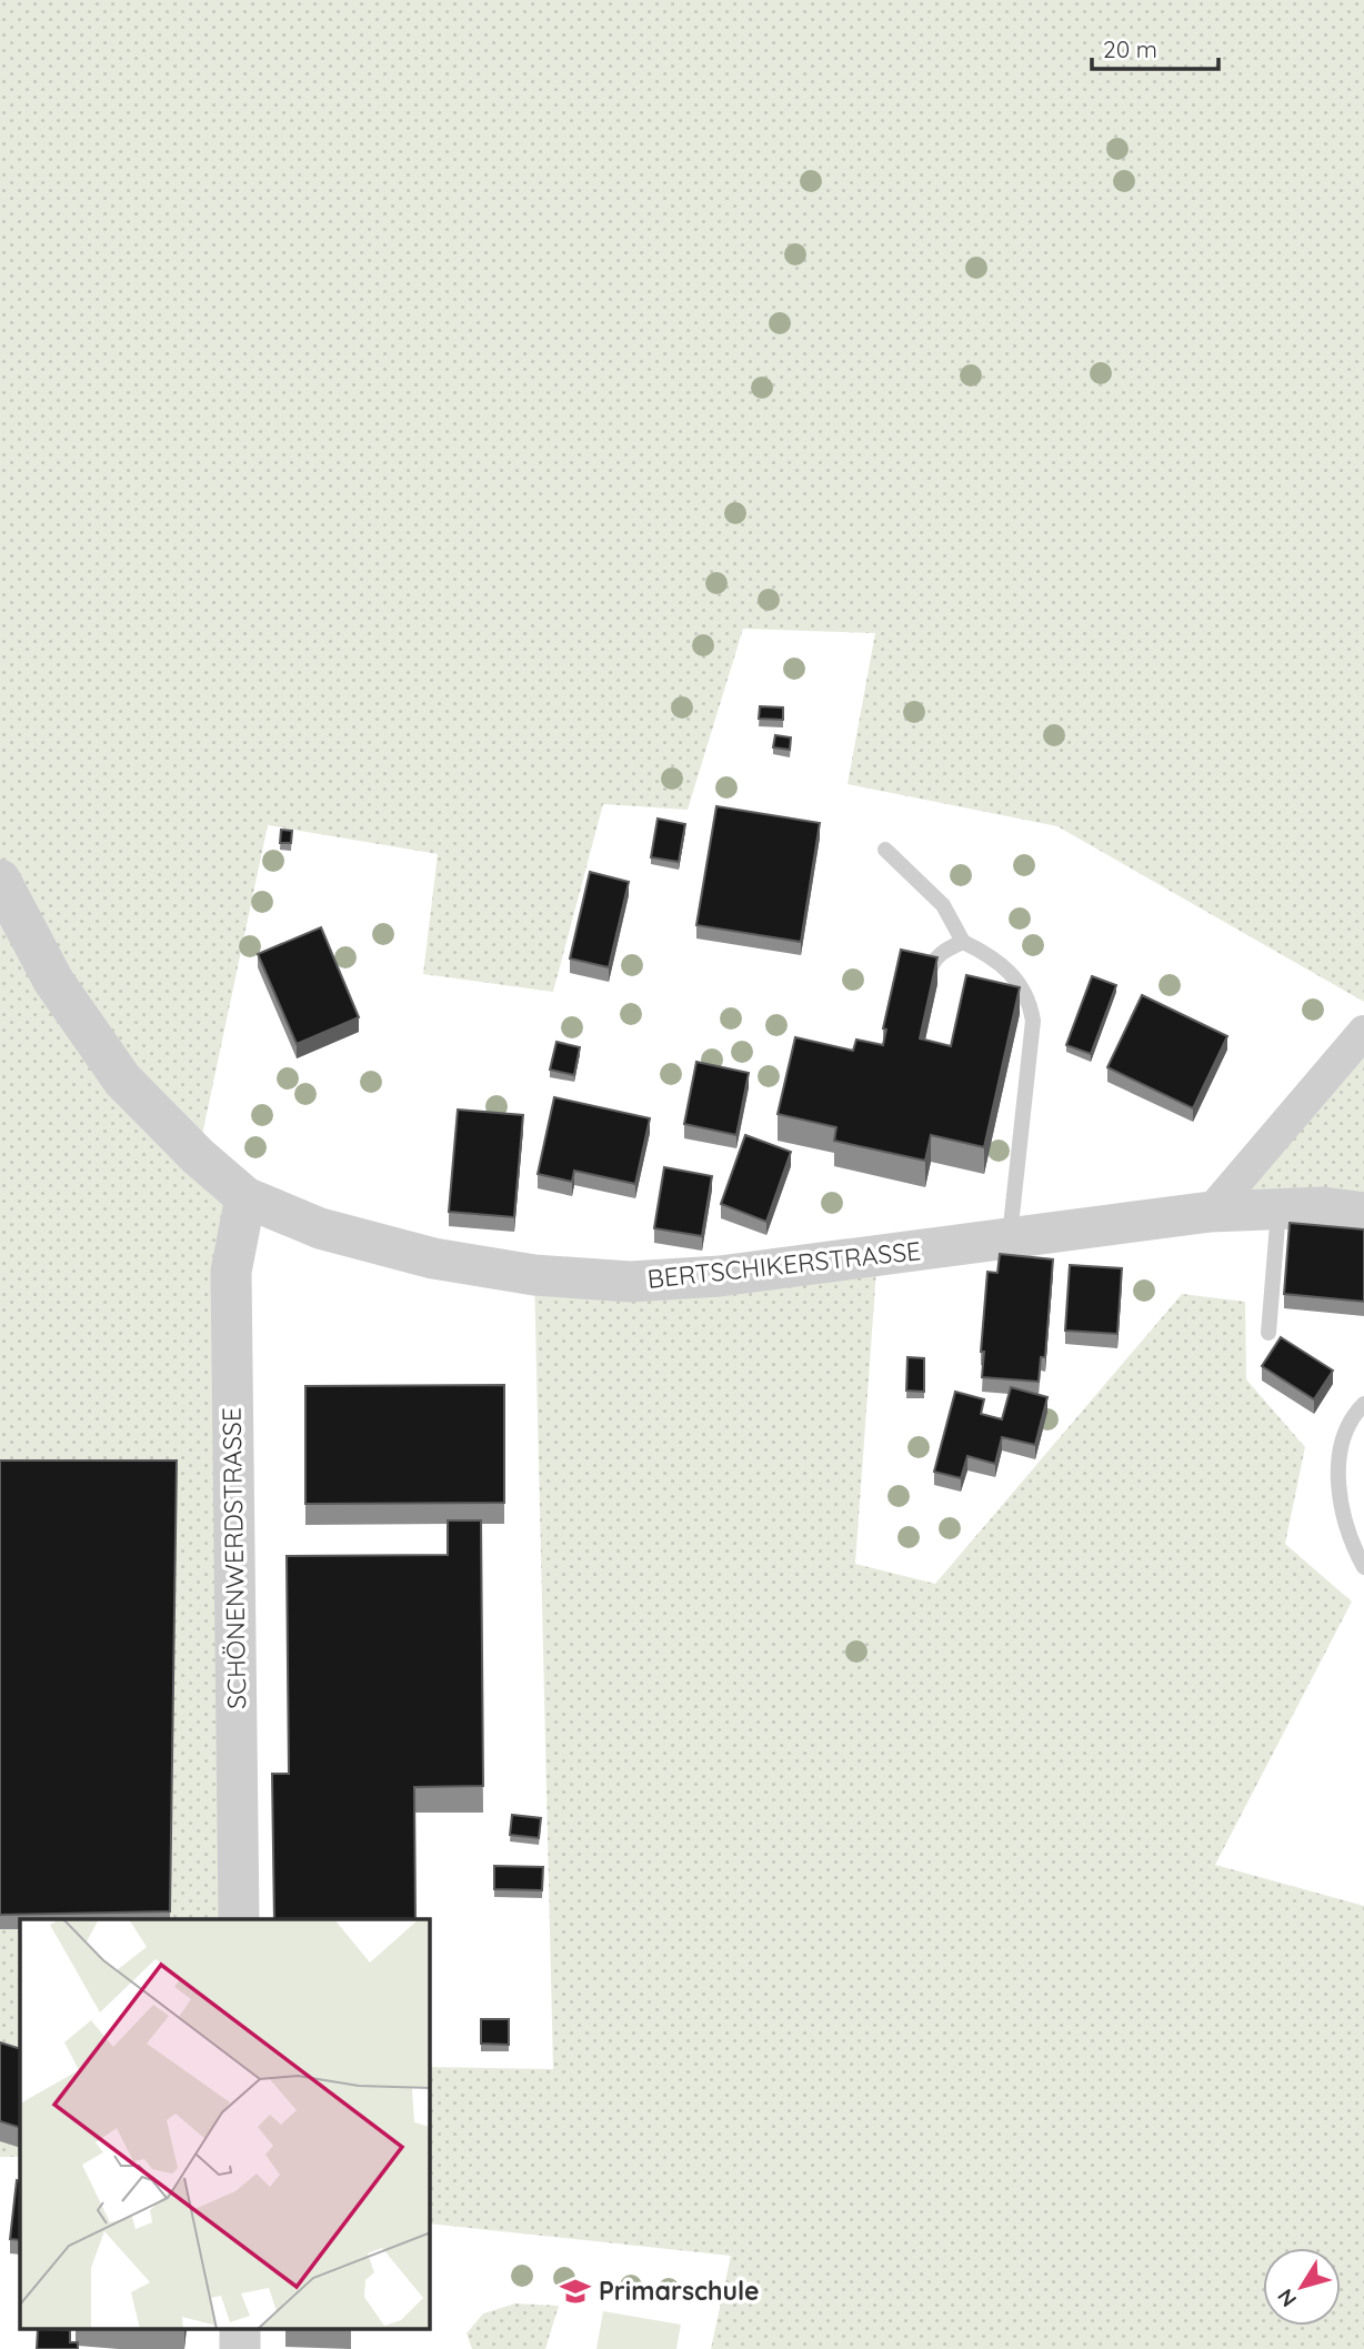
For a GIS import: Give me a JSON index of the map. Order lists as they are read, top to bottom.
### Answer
{
  "streets": {
    "street": ["BERTSCHIKERSTRASSE", "SCHÖNENWERDSTRASSE"]
  },
  "crossings": [
    ["BERTSCHIKERSTRASSE", "SCHÖNENWERDSTRASSE"]
  ],
  "places": {
    "school or university": ["Primarschule"]
  },
  "scale_bar": "20 m",
  "north": "bottom left"
}
